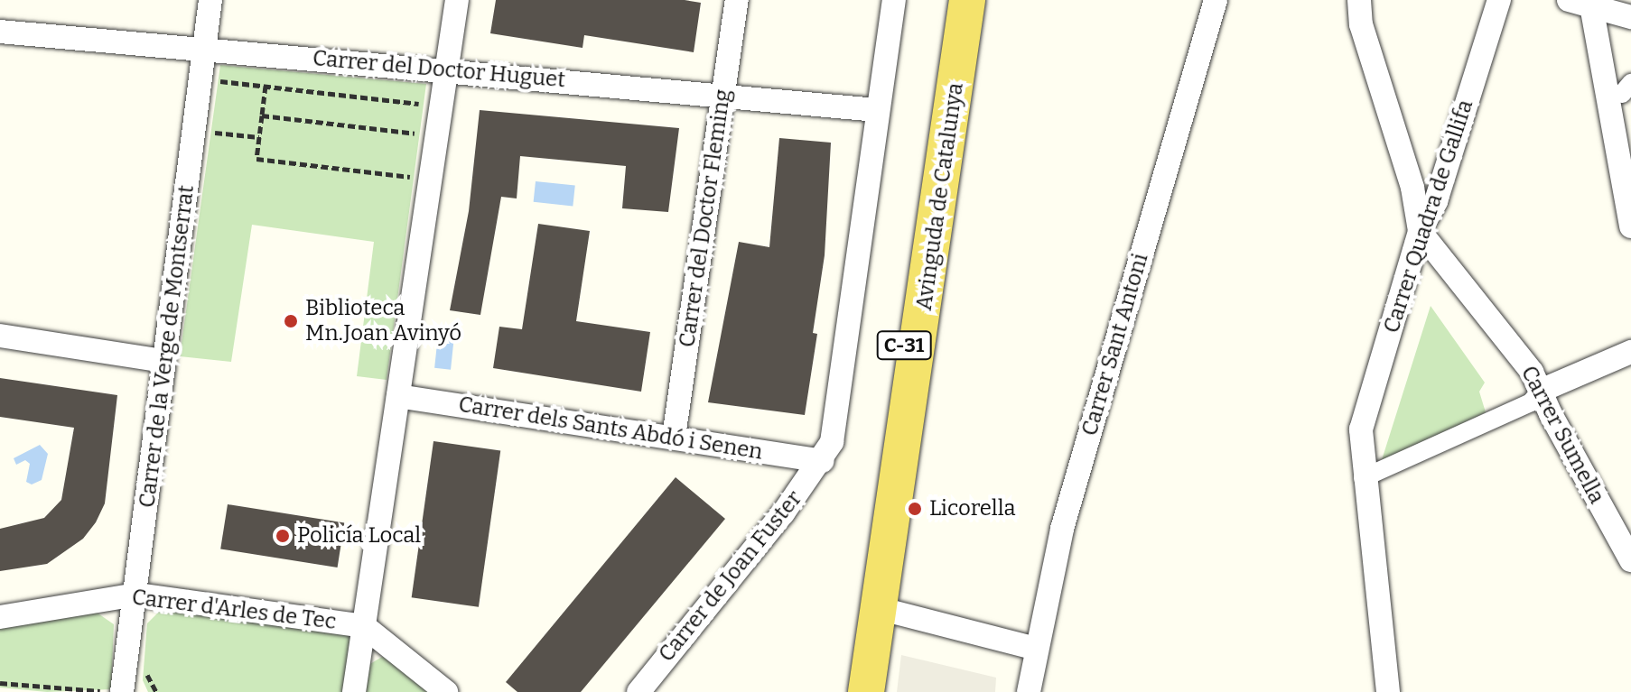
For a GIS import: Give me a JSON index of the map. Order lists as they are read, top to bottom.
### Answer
{
  "streets": {
    "main road": ["Avinguda de Catalunya", "C-31"],
    "street": [
      "Carrer del Doctor Huguet",
      "Carrer Quadra de Gallifa",
      "Carrer del Doctor Fleming",
      "Carrer Sant Antoni",
      "Carrer de la Verge de Montserrat",
      "Carrer dels Sants Abdó i Senen",
      "Carrer Sumella",
      "Carrer de Joan Fuster",
      "Carrer d'Arles de Tec"
    ]
  },
  "crossings": [
    ["Carrer del Doctor Huguet", "Carrer del Doctor Fleming"],
    ["Carrer del Doctor Huguet", "Carrer de la Verge de Montserrat"],
    ["Carrer Quadra de Gallifa", "Carrer Sumella"],
    ["Carrer del Doctor Fleming", "Carrer dels Sants Abdó i Senen"],
    ["Carrer de la Verge de Montserrat", "Carrer d'Arles de Tec"],
    ["Carrer dels Sants Abdó i Senen", "Carrer de Joan Fuster"]
  ],
  "places": ["Biblioteca Mn.Joan Avinyó", "Licorella", "Policía Local"]
}
